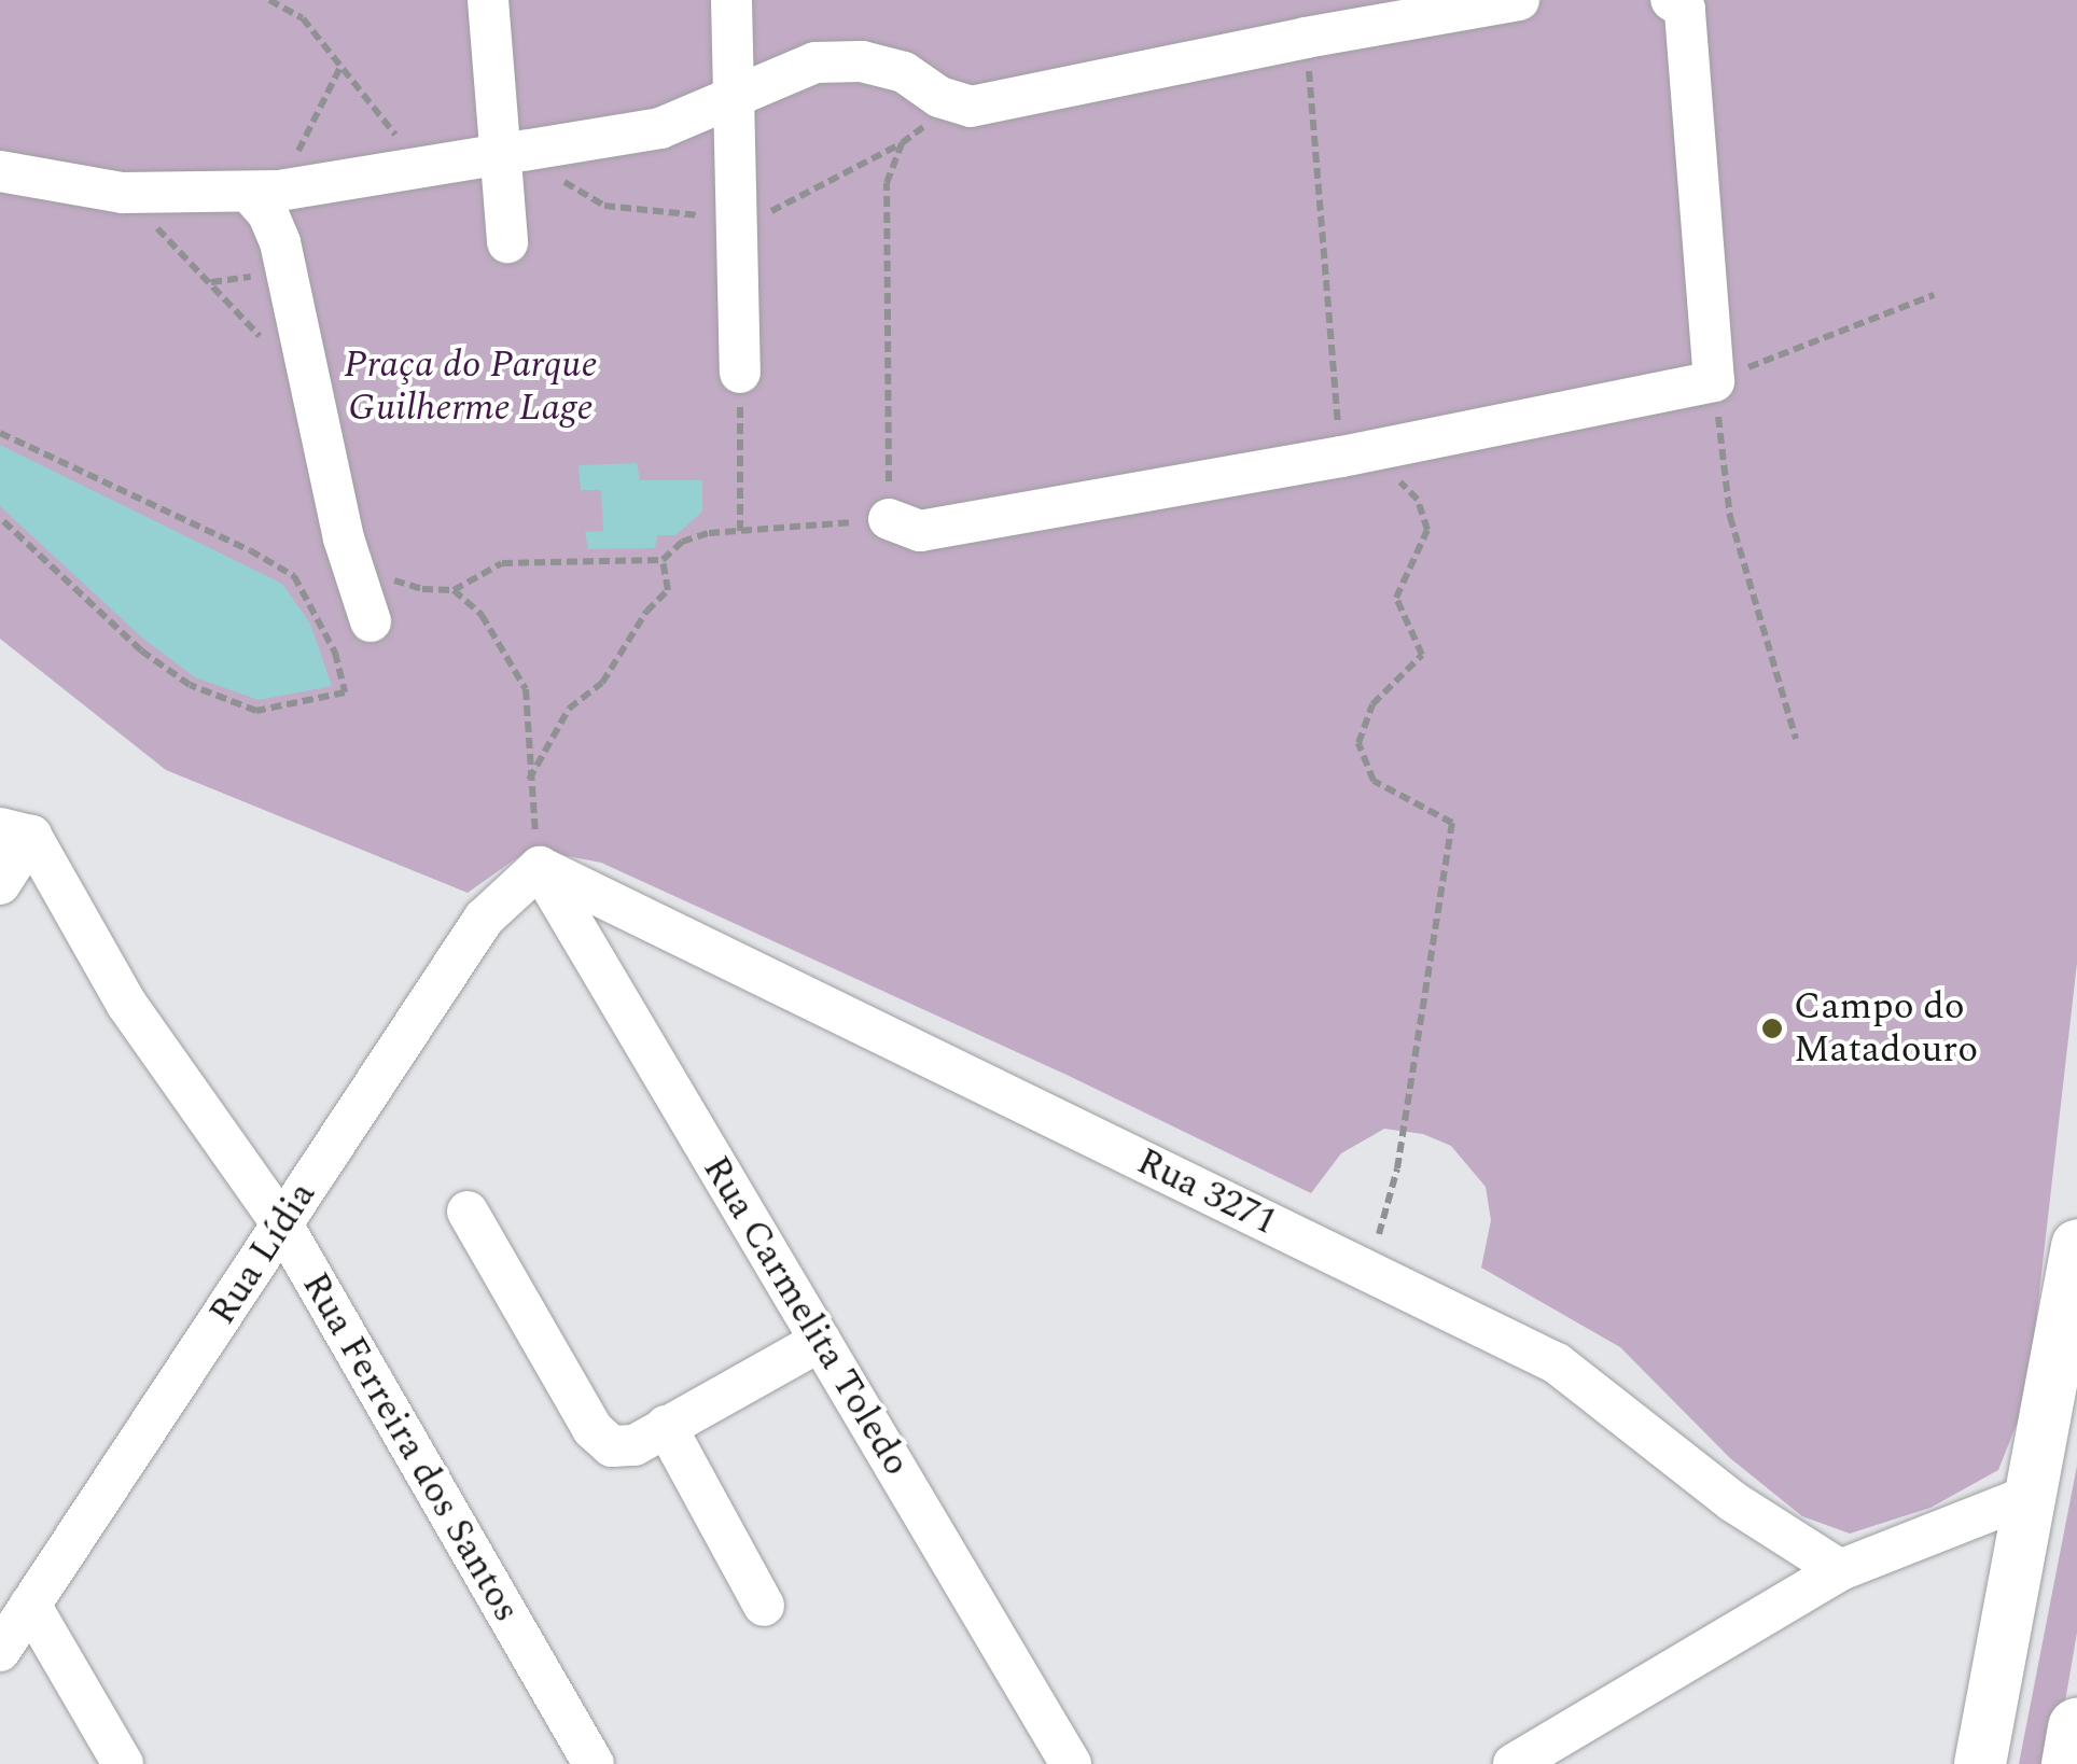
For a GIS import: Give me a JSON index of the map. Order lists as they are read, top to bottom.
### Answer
{
  "streets": {
    "street": [
      "Rua 3271",
      "Rua Lídia",
      "Rua Carmelita Toledo",
      "Rua Ferreira dos Santos"
    ]
  },
  "crossings": [
    ["Rua 3271", "Rua Lídia"],
    ["Rua 3271", "Rua Carmelita Toledo"],
    ["Rua Lídia", "Rua Carmelita Toledo"],
    ["Rua Lídia", "Rua Ferreira dos Santos"]
  ],
  "parks": ["Praça do Parque Guilherme Lage"],
  "places": ["Campo do Matadouro"]
}
